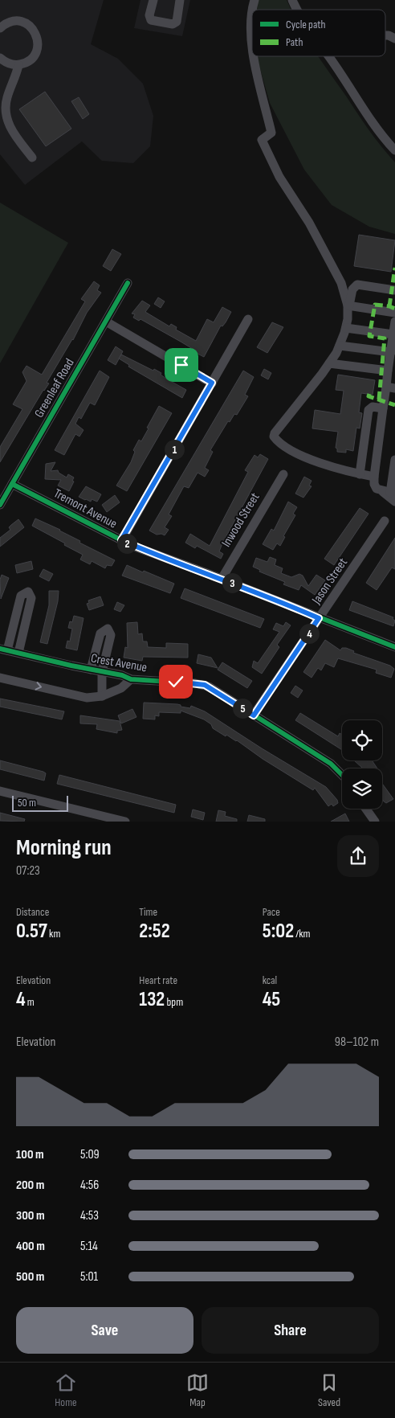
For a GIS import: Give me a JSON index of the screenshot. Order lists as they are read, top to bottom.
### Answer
{
  "streets": {
    "street": [
      "Greenleaf Road",
      "Tremont Avenue",
      "Inwood Street",
      "Jason Street",
      "Crest Avenue"
    ]
  },
  "crossings": [
    ["Greenleaf Road", "Tremont Avenue"],
    ["Tremont Avenue", "Inwood Street"],
    ["Tremont Avenue", "Jason Street"],
    ["Jason Street", "Crest Avenue"]
  ],
  "legend": ["Cycle path", "Path"],
  "scale_bar": "50 m",
  "page": {
    "pins": [
      "1",
      "2",
      "3",
      "4",
      "5"
    ],
    "scale": "50 m",
    "heading": ["Morning run", "07:23"],
    "stats": [
      ["Distance", "0.57 km"],
      ["Time", "2:52"],
      ["Pace", "5:02 /km"],
      ["Elevation", "4 m"],
      ["Heart rate", "132 bpm"],
      ["kcal", "45"]
    ],
    "chart": ["Elevation", "98–102 m"],
    "list": [
      {
        "name": "100 m",
        "note": "5:09"
      },
      {
        "name": "200 m",
        "note": "4:56"
      },
      {
        "name": "300 m",
        "note": "4:53"
      },
      {
        "name": "400 m",
        "note": "5:14"
      },
      {
        "name": "500 m",
        "note": "5:01"
      }
    ],
    "buttons": ["Save", "Share"],
    "tabs": ["Home", "Map", "Saved"]
  }
}
